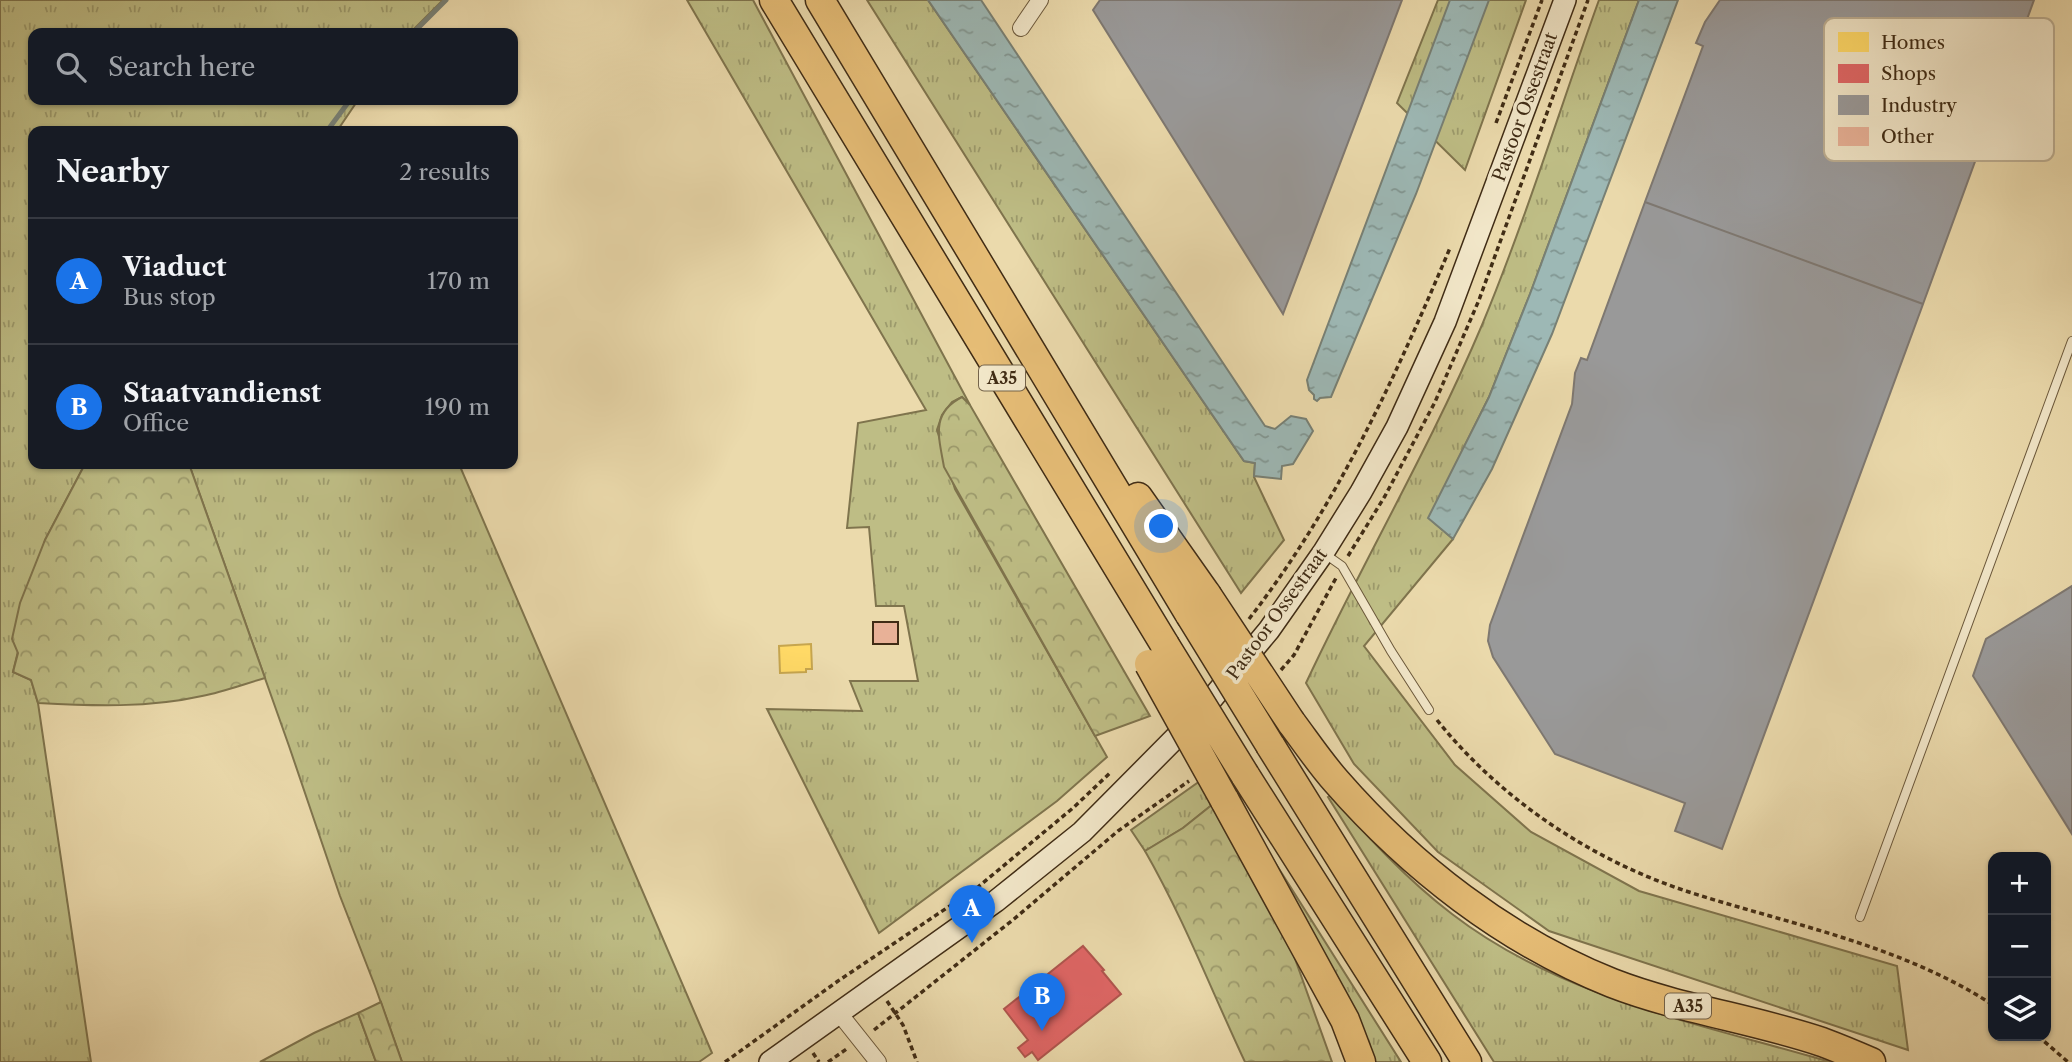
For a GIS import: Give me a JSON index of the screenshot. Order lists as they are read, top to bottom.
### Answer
{
  "streets": {
    "highway": ["A35"],
    "main road": ["Pastoor Ossestraat"]
  },
  "legend": [
    "Homes",
    "Shops",
    "Industry",
    "Other"
  ],
  "page": {
    "search": "Search here",
    "heading": ["Nearby", "2 results"],
    "list": [
      {
        "mark": "A",
        "name": "Viaduct",
        "note": "Bus stop",
        "value": "170 m"
      },
      {
        "mark": "B",
        "name": "Staatvandienst",
        "note": "Office",
        "value": "190 m"
      }
    ],
    "map_buttons": ["+", "−"],
    "pins": ["A", "B"]
  }
}
